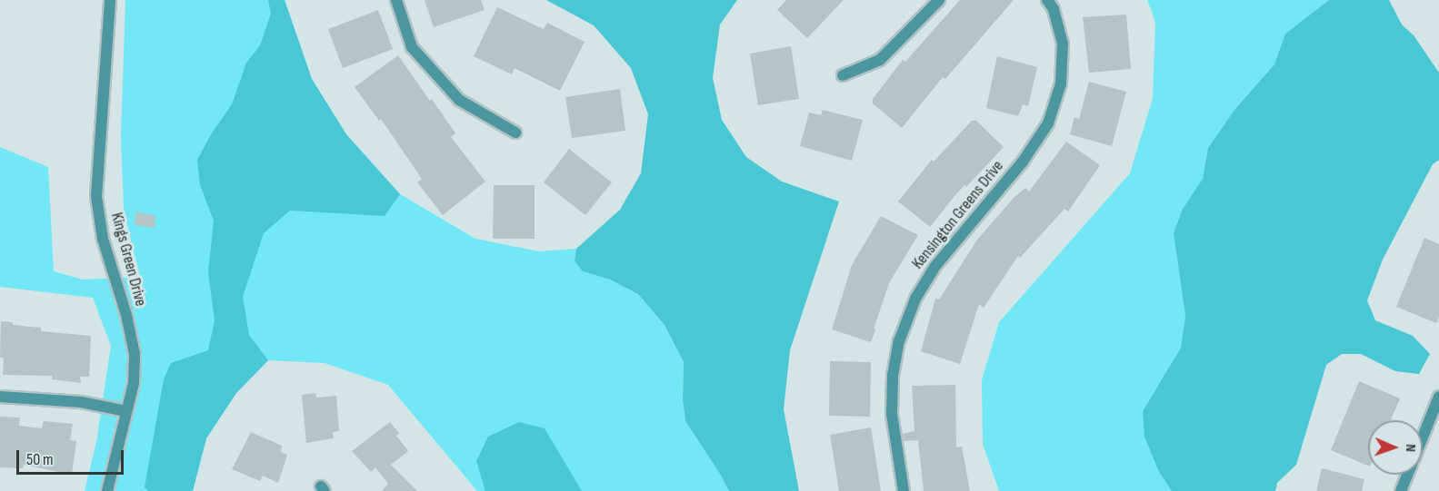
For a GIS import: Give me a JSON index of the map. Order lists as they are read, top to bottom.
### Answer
{
  "streets": {
    "street": ["Kensington Greens Drive", "Kings Green Drive"]
  },
  "scale_bar": "50 m",
  "north": "right"
}
